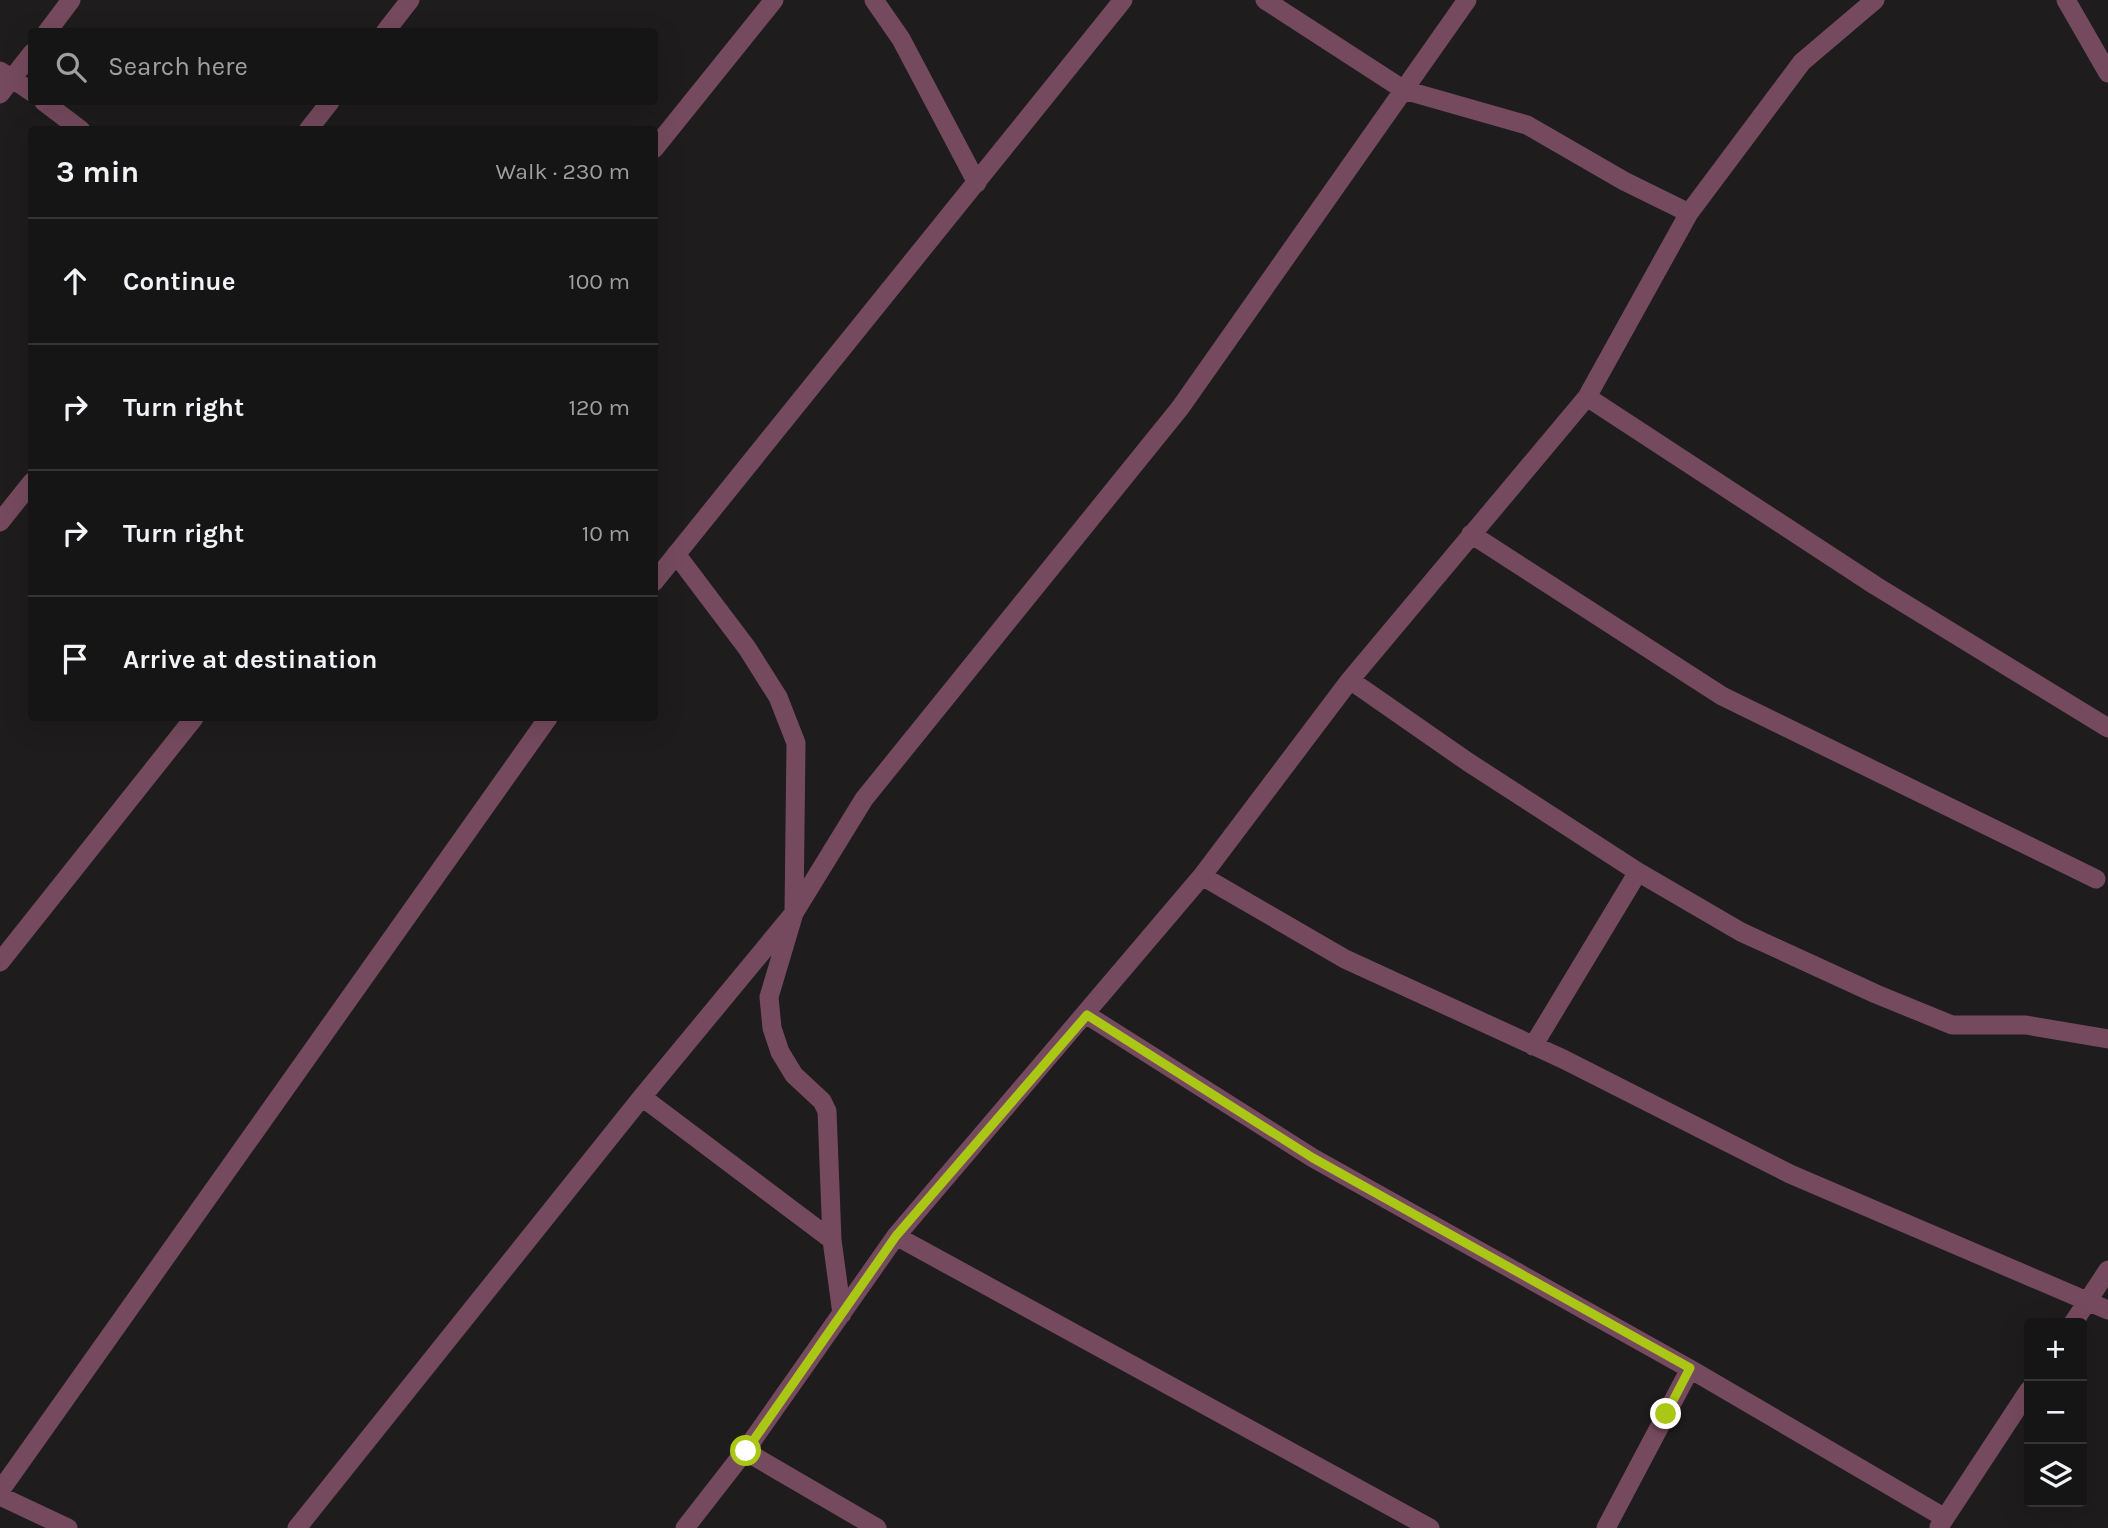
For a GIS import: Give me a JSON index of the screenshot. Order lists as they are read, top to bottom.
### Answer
{
  "page": {
    "search": "Search here",
    "heading": ["3 min", "Walk · 230 m"],
    "list": [
      ["Continue", "100 m"],
      ["Turn right", "120 m"],
      ["Turn right", "10 m"],
      "Arrive at destination"
    ],
    "map_buttons": ["+", "−"]
  }
}
